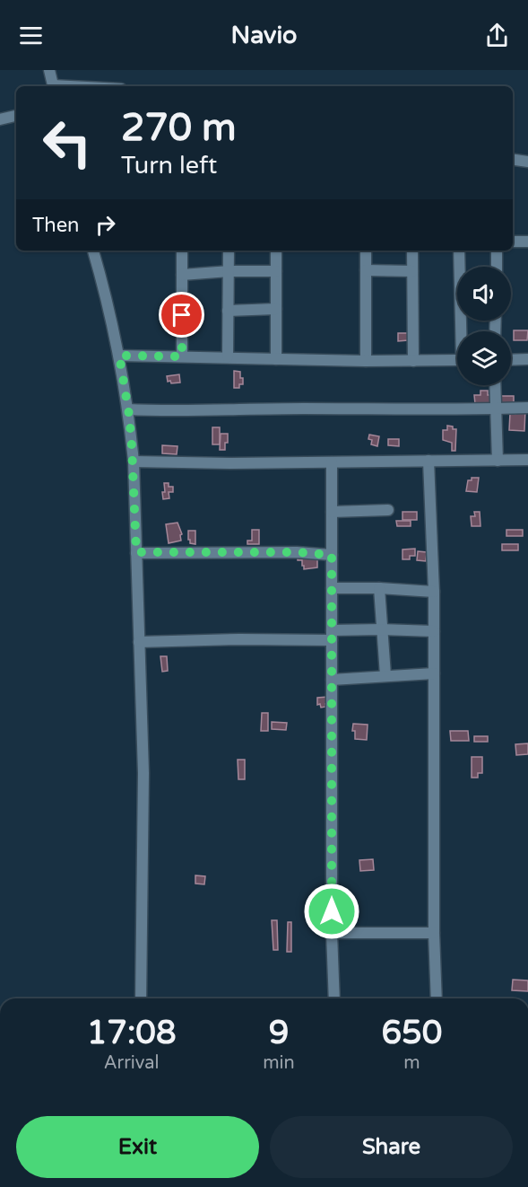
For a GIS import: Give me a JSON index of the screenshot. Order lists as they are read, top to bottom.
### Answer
{
  "page": {
    "header": "Navio",
    "turn": ["270 m", "Turn left"],
    "then": "Then",
    "eta": [
      "17:08",
      "Arrival",
      "9",
      "min",
      "650",
      "m"
    ],
    "buttons": ["Exit", "Share"]
  }
}
